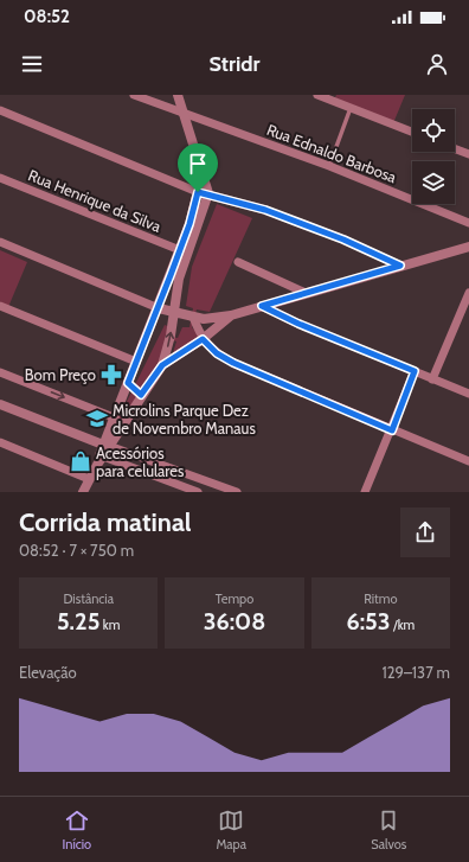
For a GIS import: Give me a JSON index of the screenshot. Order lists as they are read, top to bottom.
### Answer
{
  "streets": {
    "street": ["Rua Ednaldo Barbosa", "Rua Henrique da Silva"]
  },
  "places": {
    "pharmacy": ["Bom Preço"],
    "school or university": ["Microlins Parque Dez de Novembro Manaus"],
    "shop": ["Acessórios para celulares"]
  },
  "page": {
    "status": "08:52",
    "header": "Stridr",
    "heading": ["Corrida matinal", "08:52 · 7 × 750 m"],
    "stats": [
      ["Distância", "5.25 km"],
      ["Tempo", "36:08"],
      ["Ritmo", "6:53 /km"]
    ],
    "chart": ["Elevação", "129–137 m"],
    "tabs": ["Início", "Mapa", "Salvos"]
  }
}
